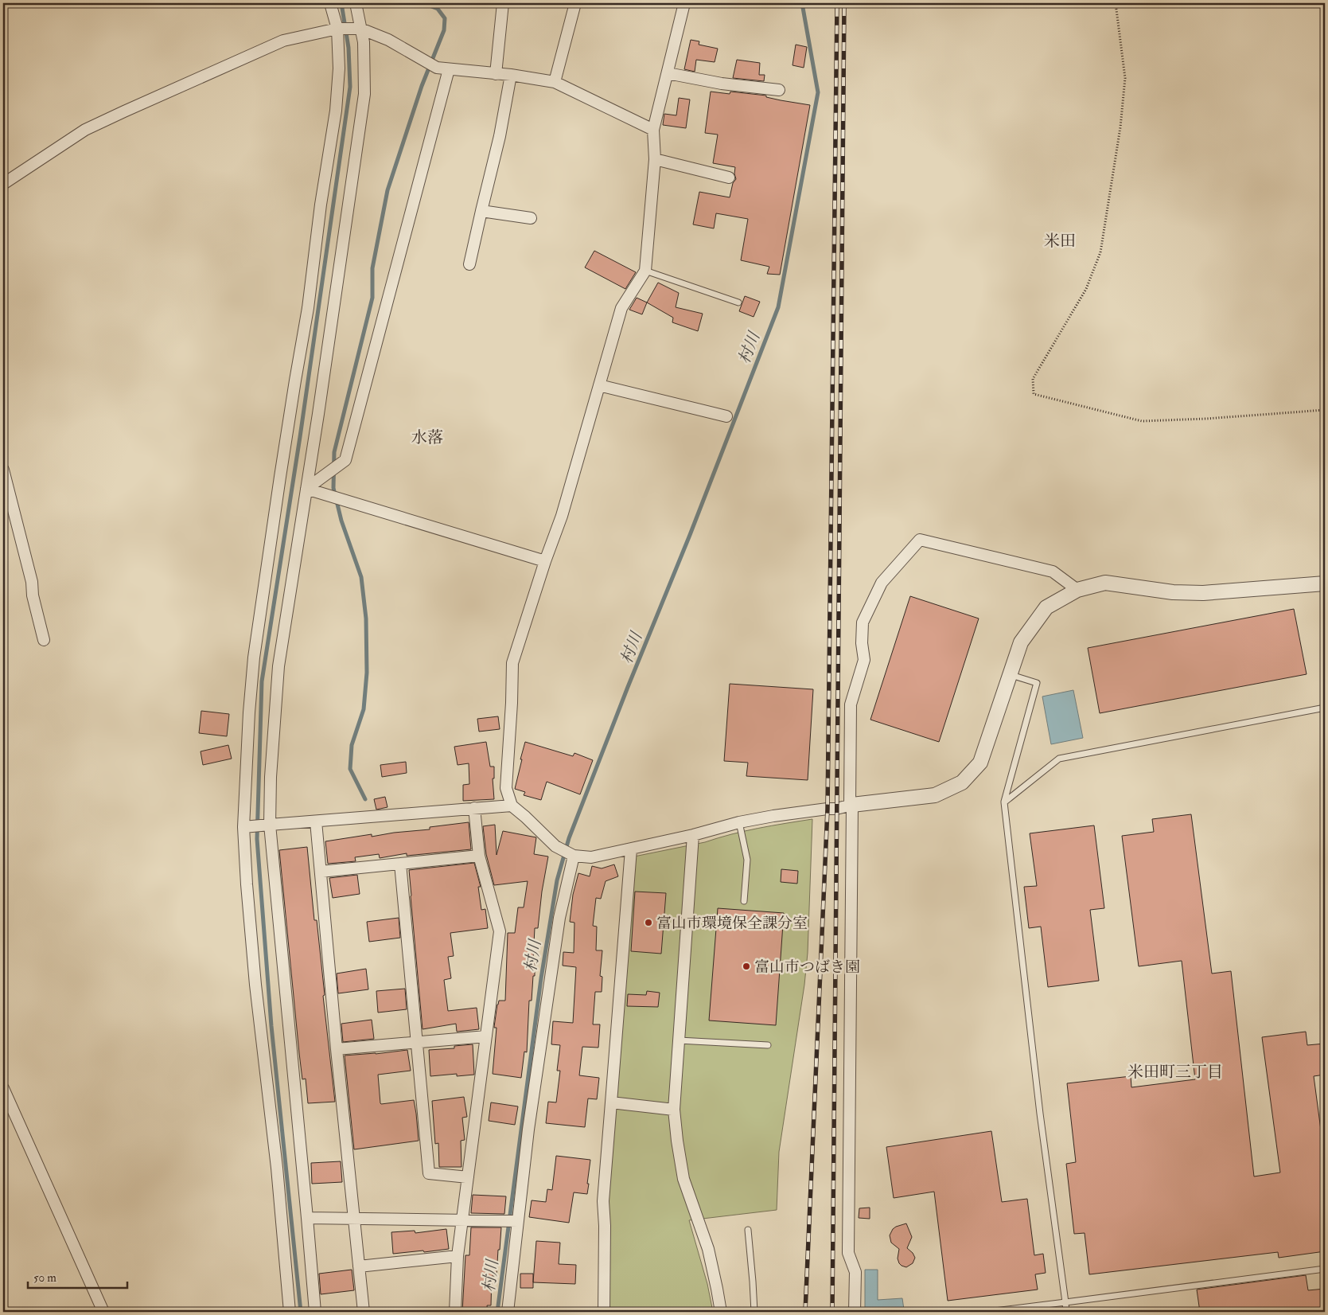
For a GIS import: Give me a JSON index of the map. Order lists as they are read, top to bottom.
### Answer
{
  "districts": ["米田", "水落", "米田町三丁目"],
  "water": ["村川"],
  "places": ["富山市環境保全課分室", "富山市つばき園"],
  "scale_bar": "50 m"
}
